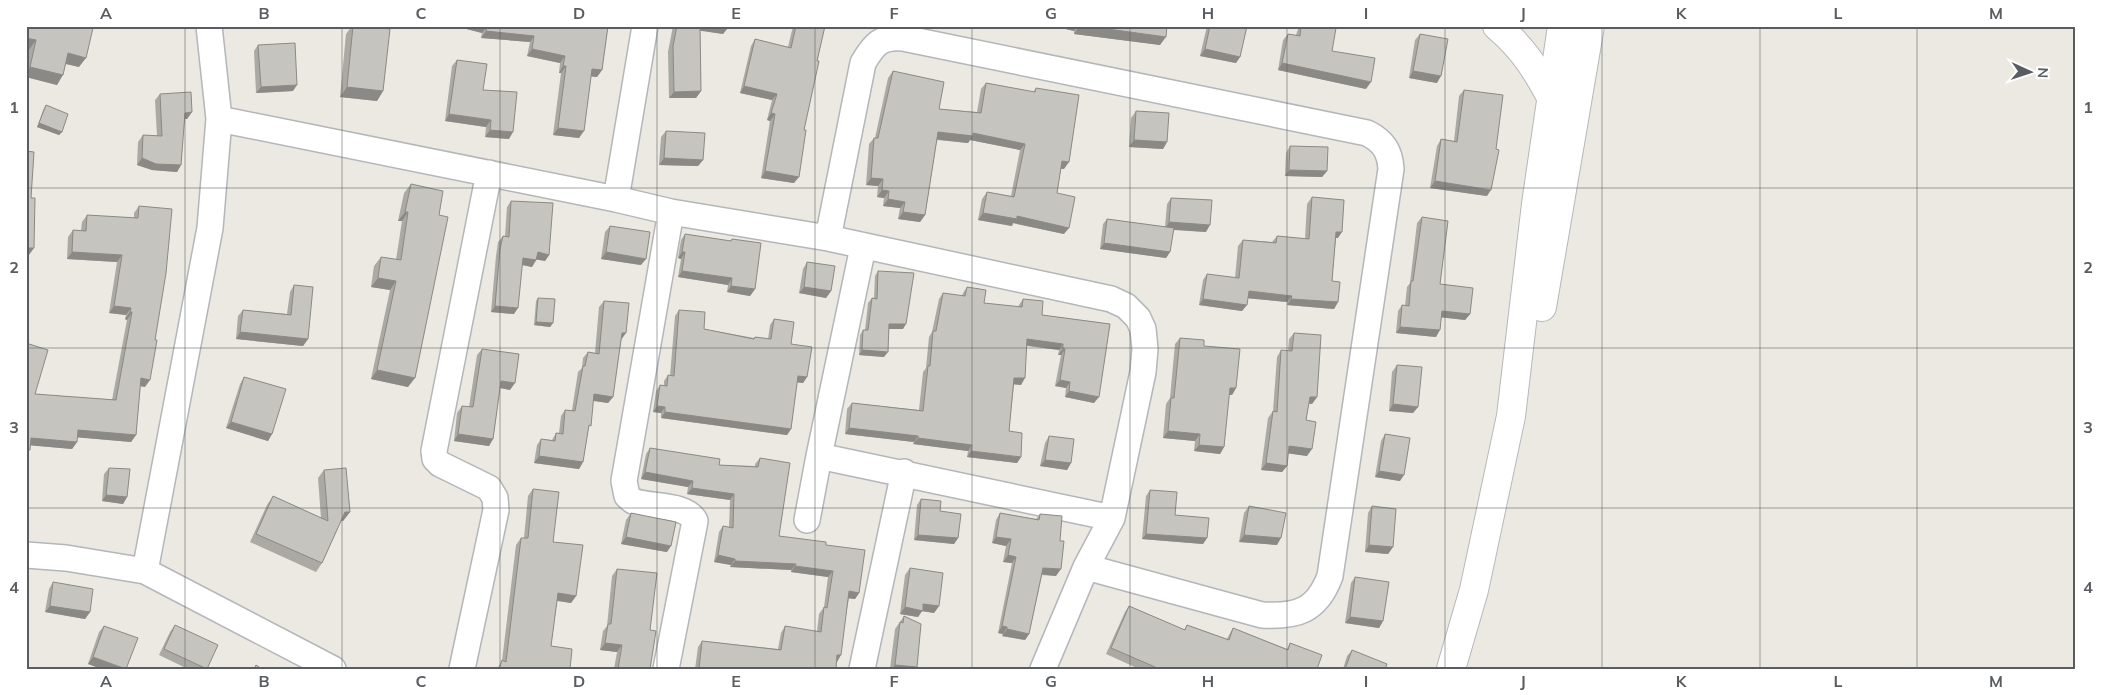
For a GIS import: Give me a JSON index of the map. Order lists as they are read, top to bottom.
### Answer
{
  "north": "right",
  "grid": {
    "columns": [
      "A",
      "B",
      "C",
      "D",
      "E",
      "F",
      "G",
      "H",
      "I",
      "J",
      "K",
      "L",
      "M"
    ],
    "rows": [
      "1",
      "2",
      "3",
      "4"
    ]
  }
}
